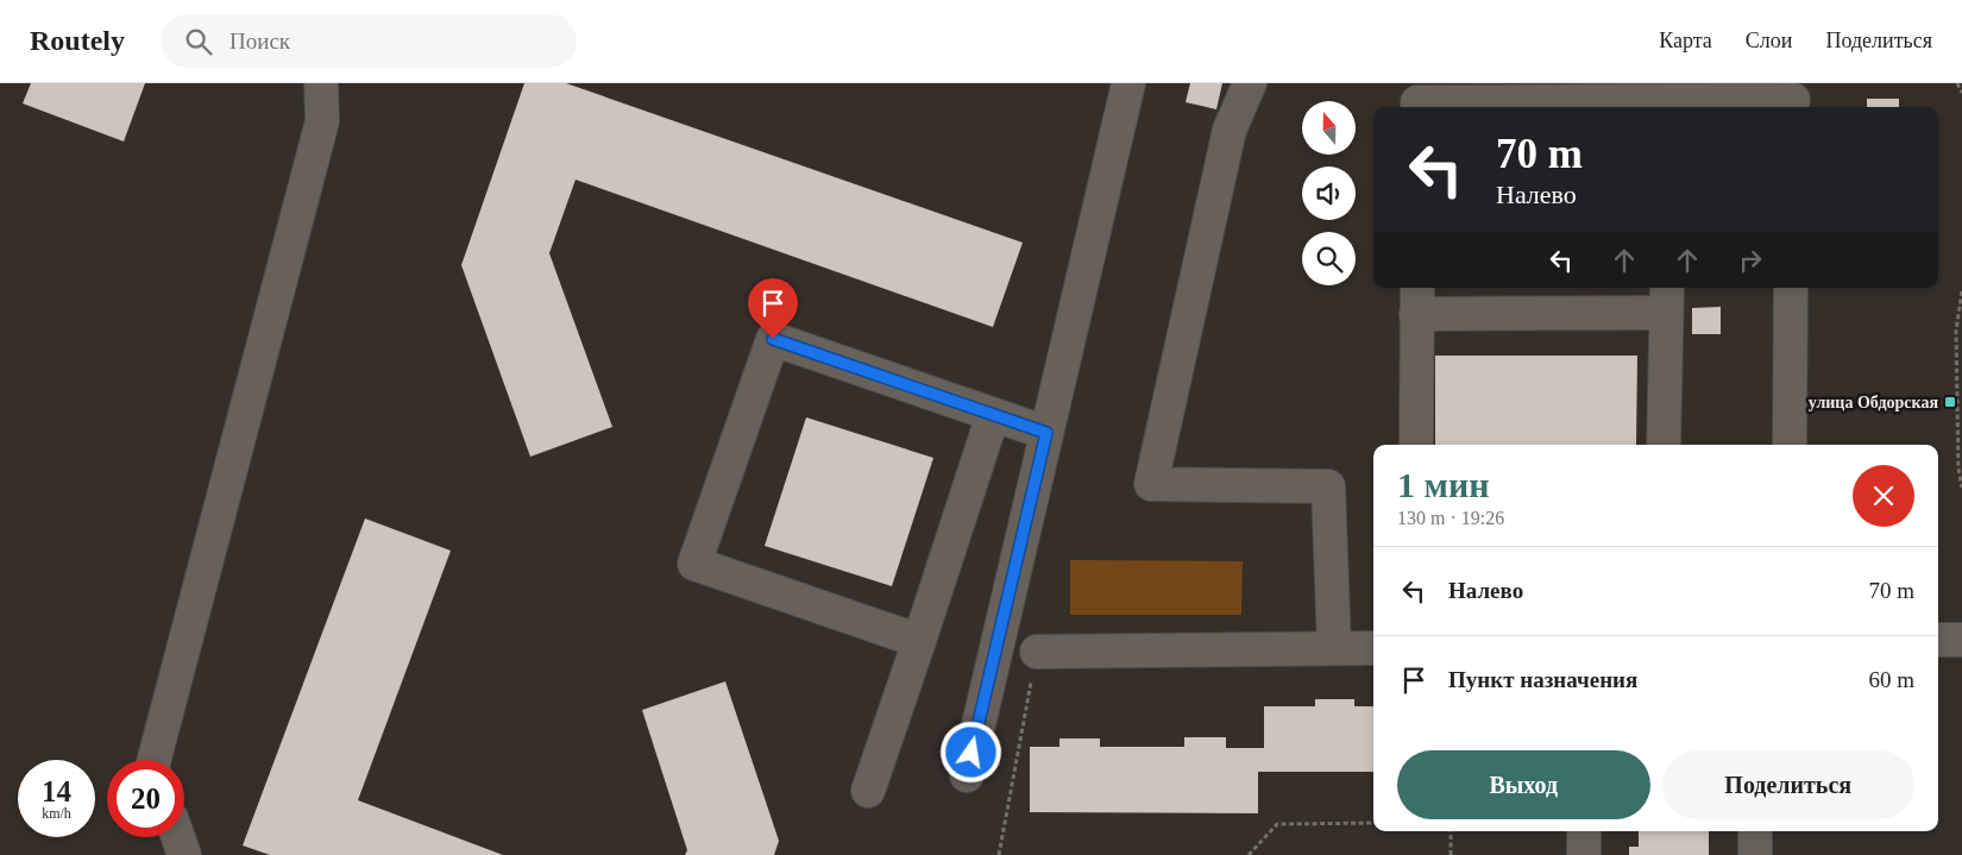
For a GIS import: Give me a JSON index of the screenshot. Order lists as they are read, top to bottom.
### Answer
{
  "places": {
    "transit": ["улица Обдорская"]
  },
  "north": "top",
  "page": {
    "header": "Routely",
    "search": "Поиск",
    "nav": ["Карта", "Слои", "Поделиться"],
    "turn": ["70 m", "Налево"],
    "heading": ["1 мин", "130 m · 19:26"],
    "list": [
      {
        "name": "Налево",
        "value": "70 m"
      },
      {
        "name": "Пункт назначения",
        "value": "60 m"
      }
    ],
    "buttons": ["Выход", "Поделиться"],
    "speed": "14 km/h",
    "limit": "20"
  }
}
